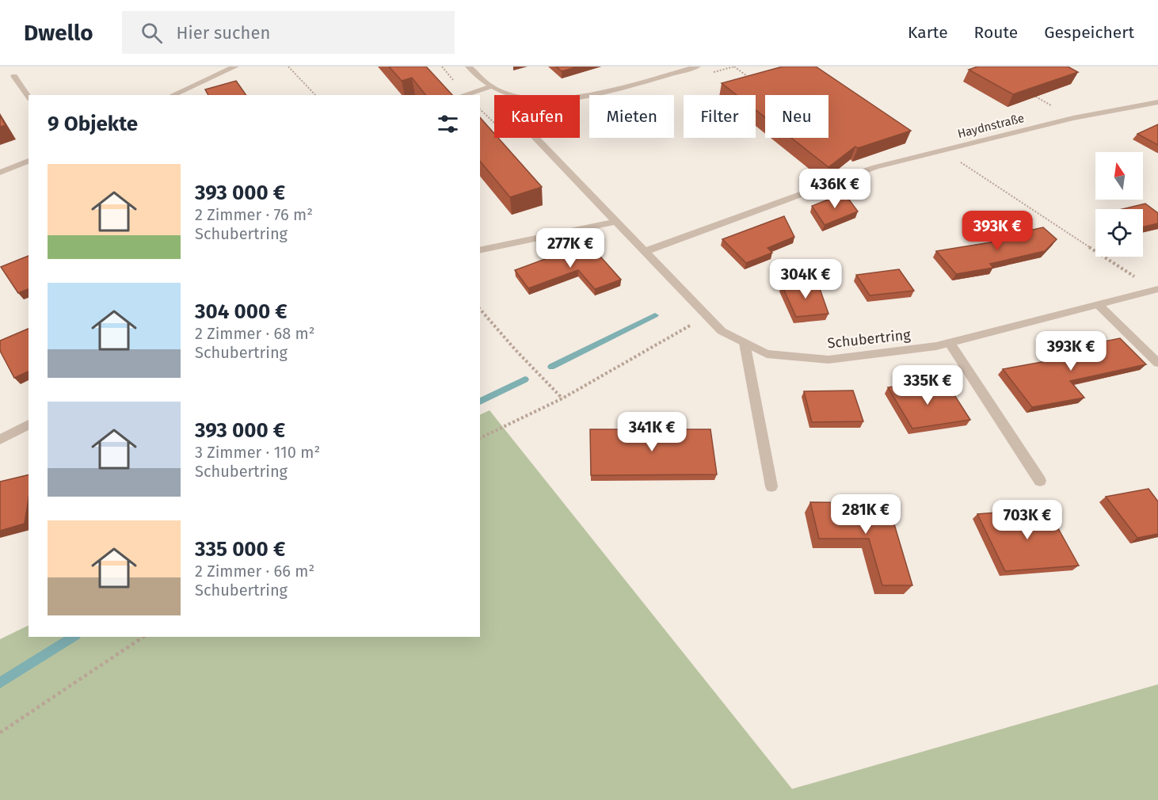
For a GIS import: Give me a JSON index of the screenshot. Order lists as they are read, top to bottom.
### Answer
{
  "streets": {
    "street": ["Haydnstraße", "Schubertring"]
  },
  "crossings": [
    ["Haydnstraße", "Schubertring"]
  ],
  "north": "top",
  "page": {
    "header": "Dwello",
    "search": "Hier suchen",
    "nav": ["Karte", "Route", "Gespeichert"],
    "chip": [
      "Kaufen",
      "Mieten",
      "Filter",
      "Neu"
    ],
    "heading": "9 Objekte",
    "list": [
      {
        "name": "393 000 €",
        "note": "2 Zimmer · 76 m² · Schubertring"
      },
      {
        "name": "304 000 €",
        "note": "2 Zimmer · 68 m² · Schubertring"
      },
      {
        "name": "393 000 €",
        "note": "3 Zimmer · 110 m² · Schubertring"
      },
      {
        "name": "335 000 €",
        "note": "2 Zimmer · 66 m² · Schubertring"
      }
    ],
    "price": [
      "436K €",
      "393K €",
      "277K €",
      "304K €",
      "393K €",
      "335K €",
      "341K €",
      "281K €",
      "703K €"
    ]
  }
}
